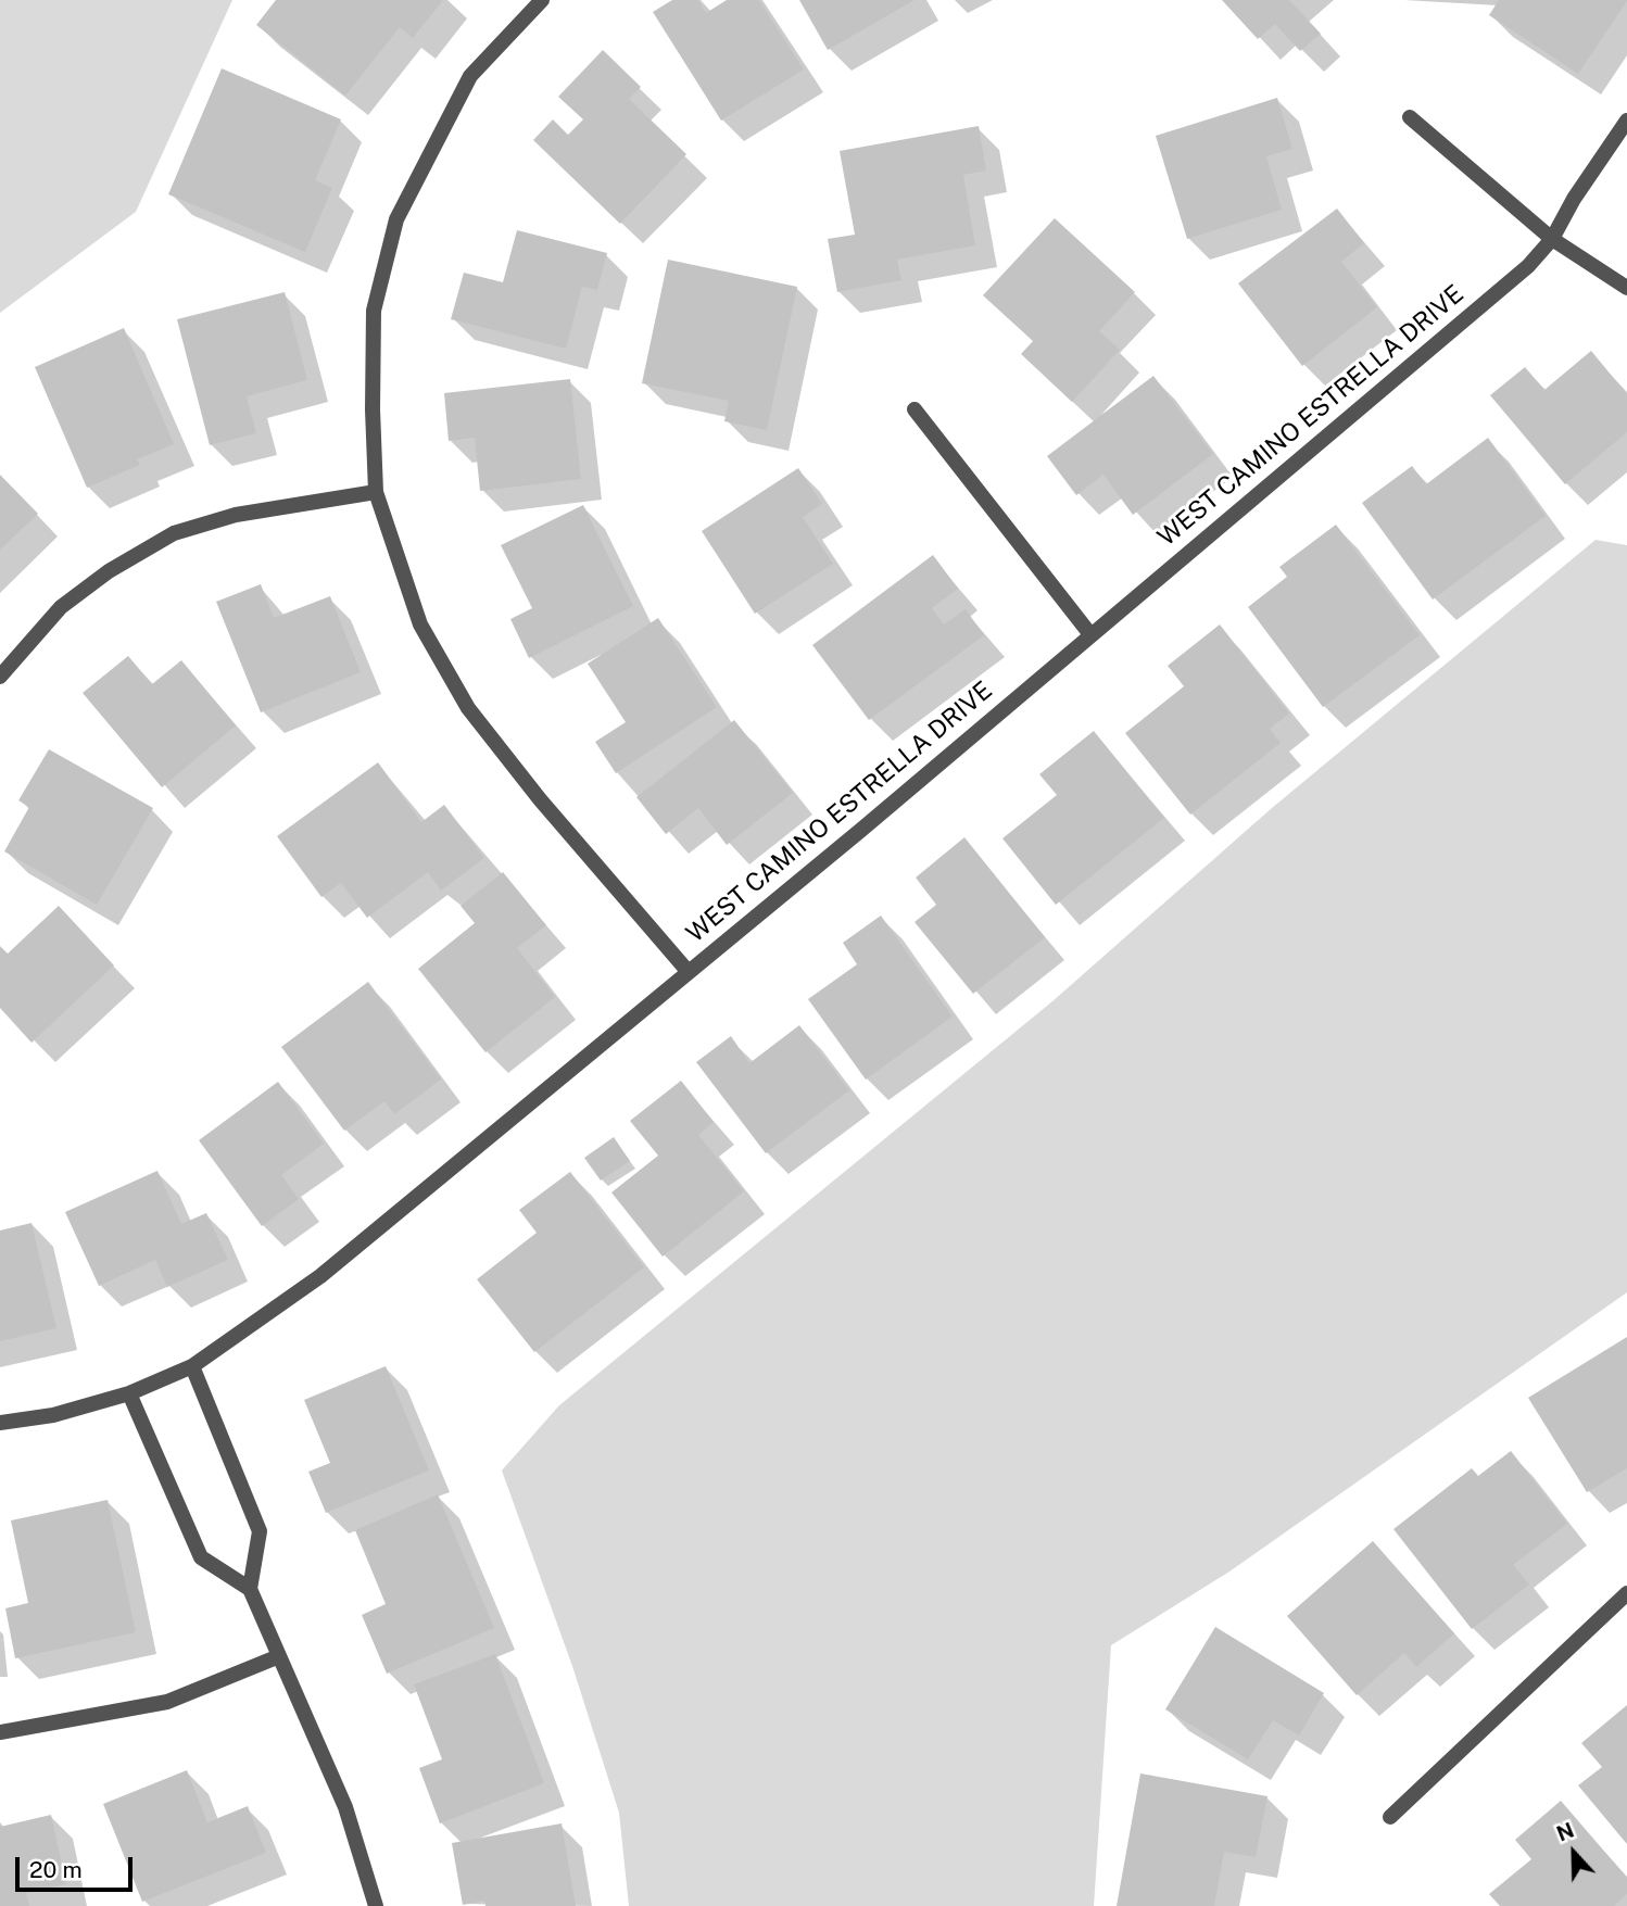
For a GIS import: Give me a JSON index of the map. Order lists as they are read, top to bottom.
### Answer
{
  "streets": {
    "street": ["WEST CAMINO ESTRELLA DRIVE"]
  },
  "scale_bar": "20 m",
  "north": "top"
}
